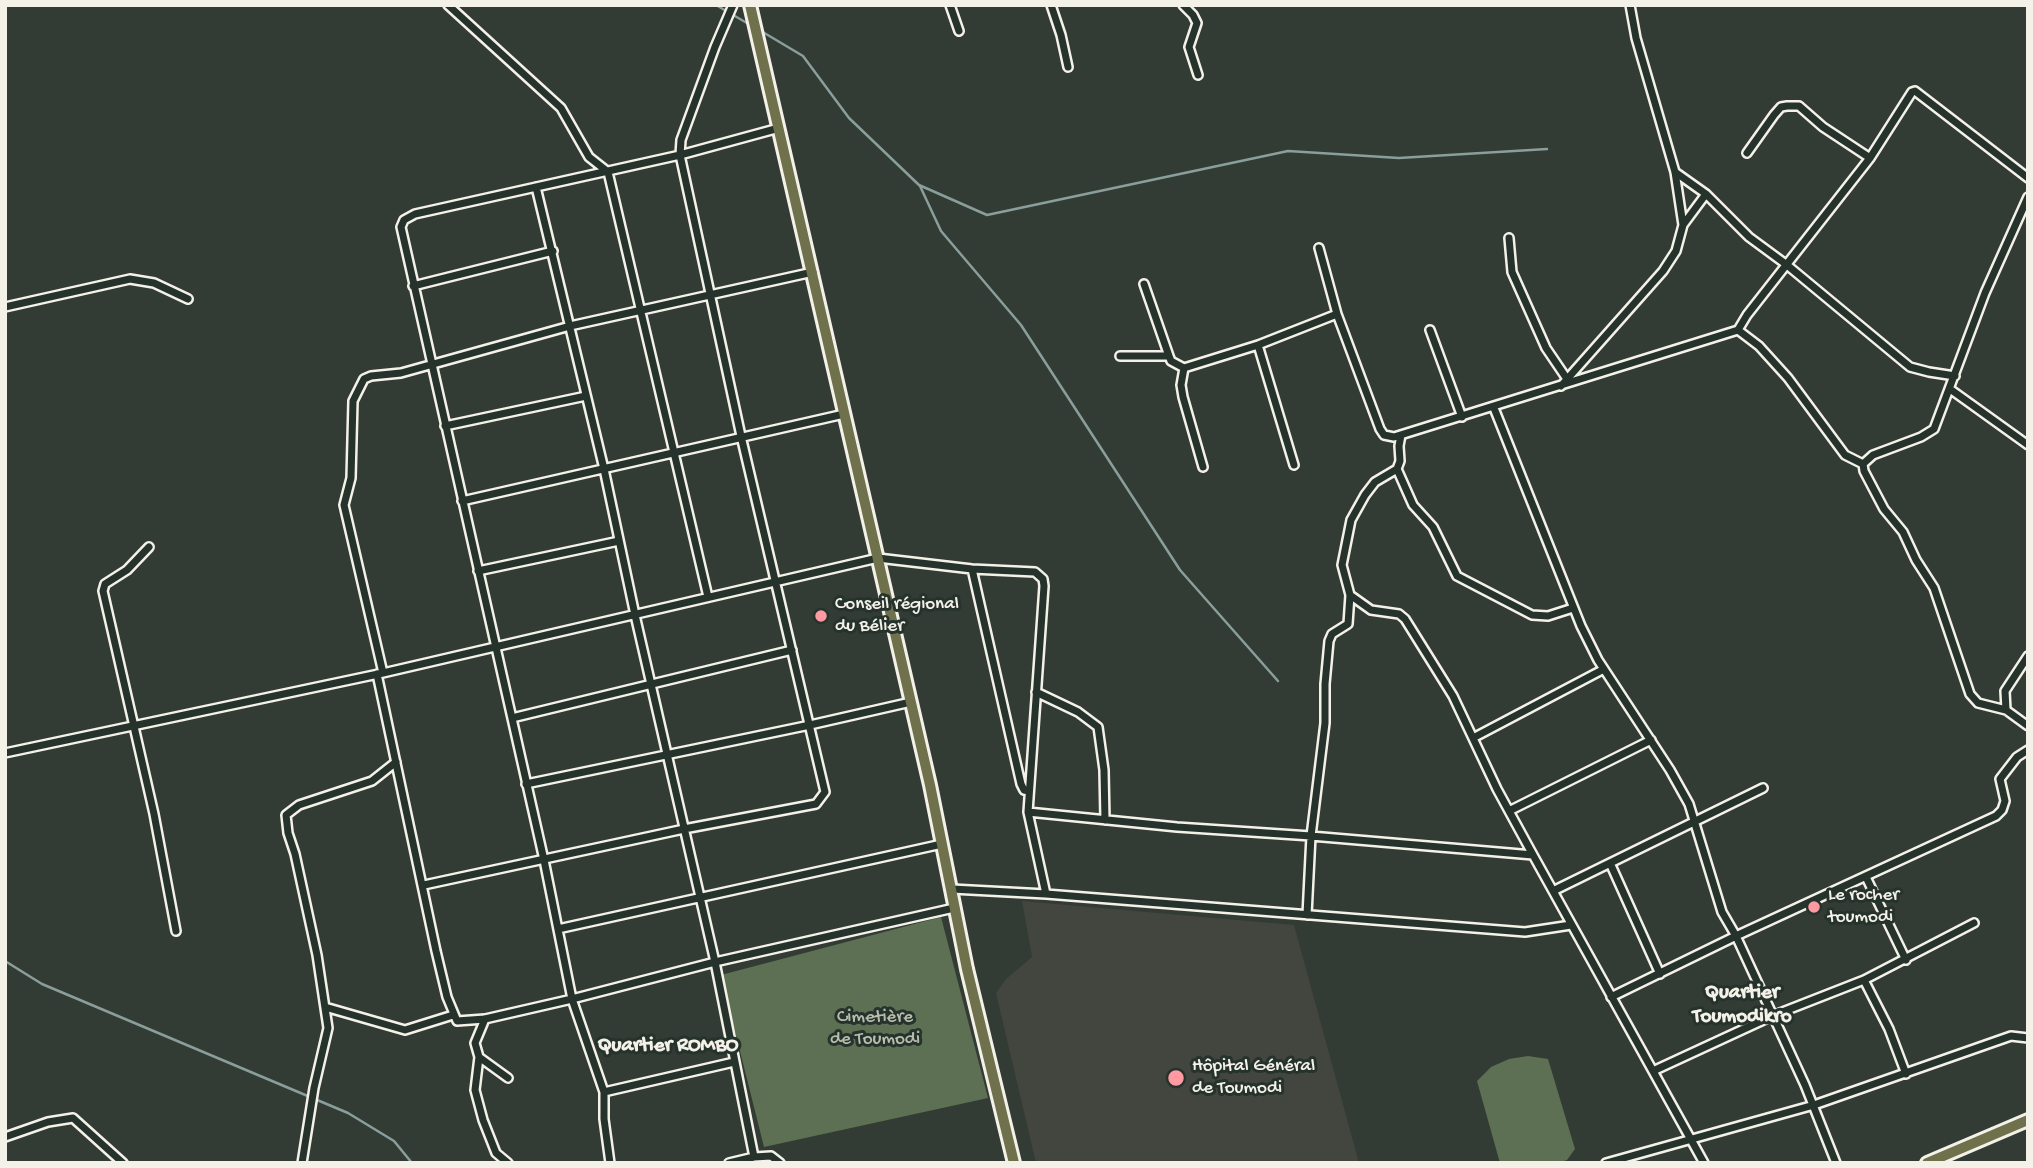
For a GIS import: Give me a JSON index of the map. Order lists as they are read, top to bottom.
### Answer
{
  "districts": ["Quartier Toumodikro", "Quartier ROMBO"],
  "parks": ["Cimetière de Toumodi"],
  "places": ["Conseil régional du Bélier", "Le rocher toumodi", "Hôpital Général de Toumodi"]
}
